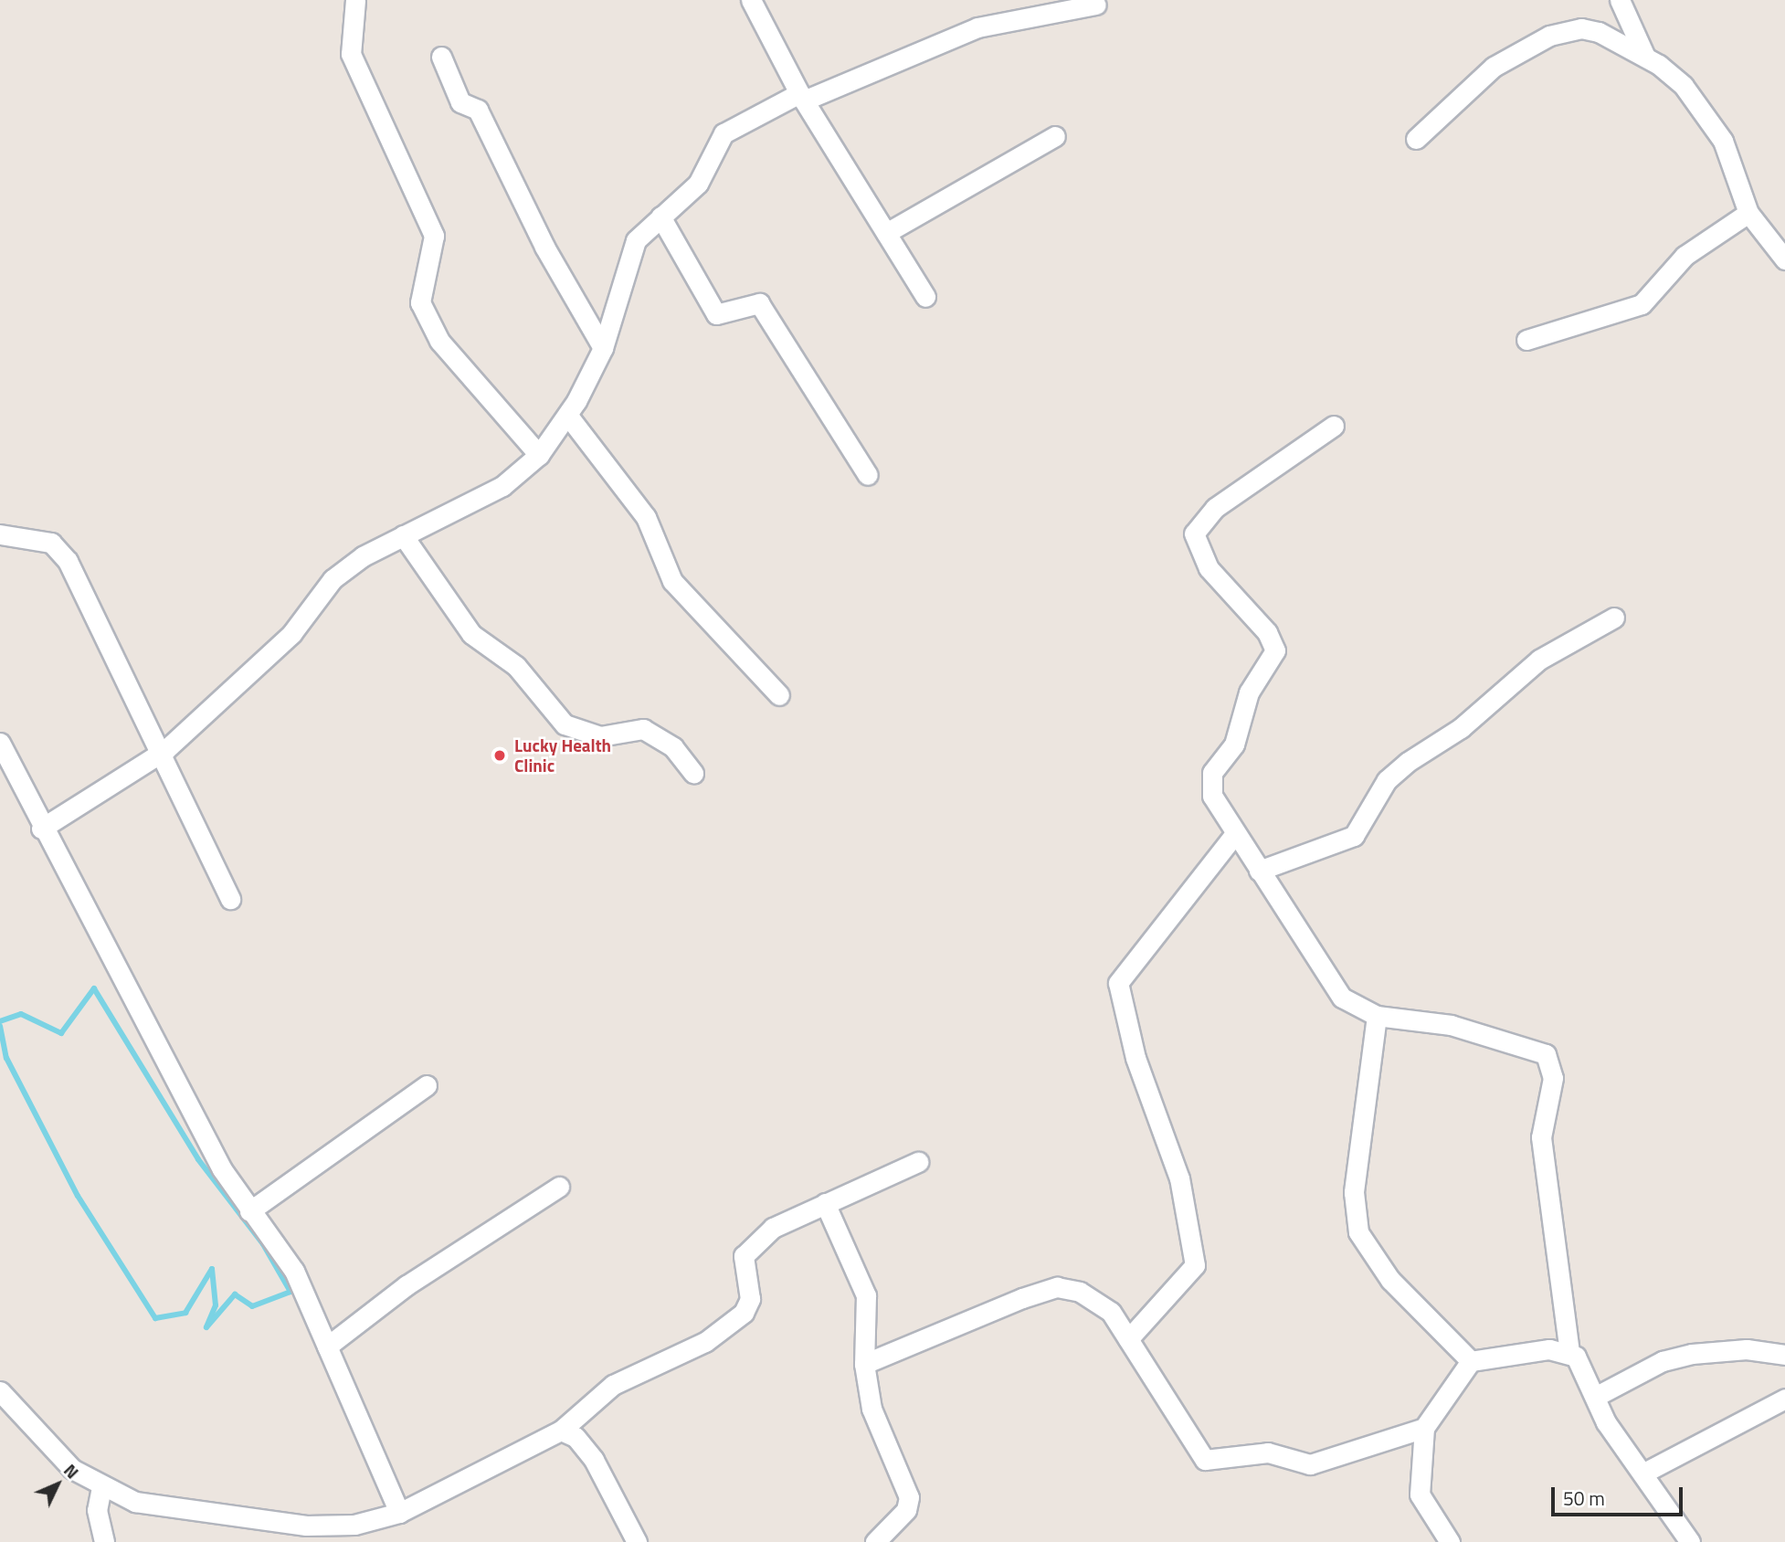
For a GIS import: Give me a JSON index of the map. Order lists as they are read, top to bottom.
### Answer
{
  "places": ["Lucky Health Clinic"],
  "scale_bar": "50 m",
  "north": "top right"
}
